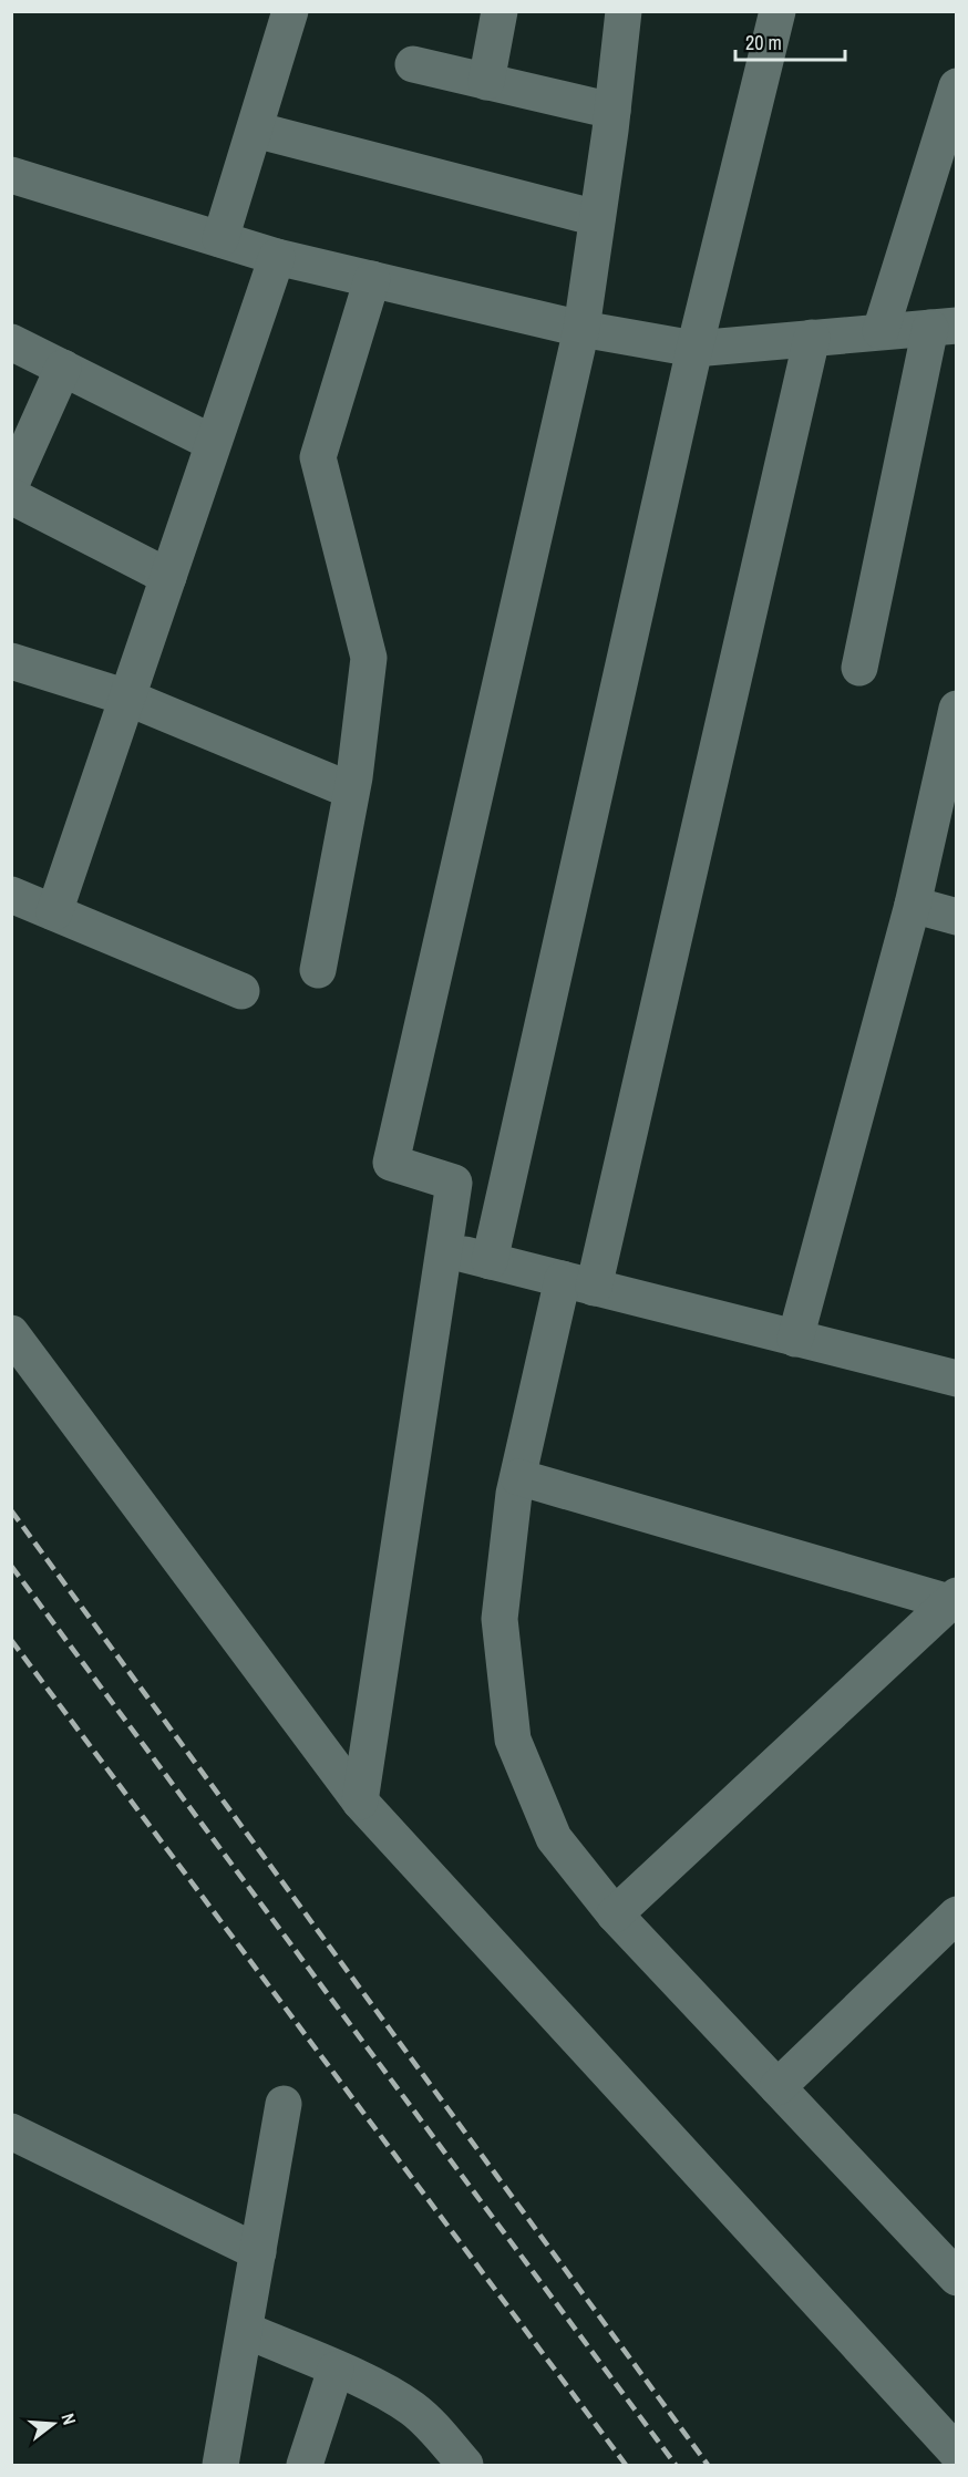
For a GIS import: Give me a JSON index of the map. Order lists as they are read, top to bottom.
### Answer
{
  "scale_bar": "20 m",
  "north": "right"
}
